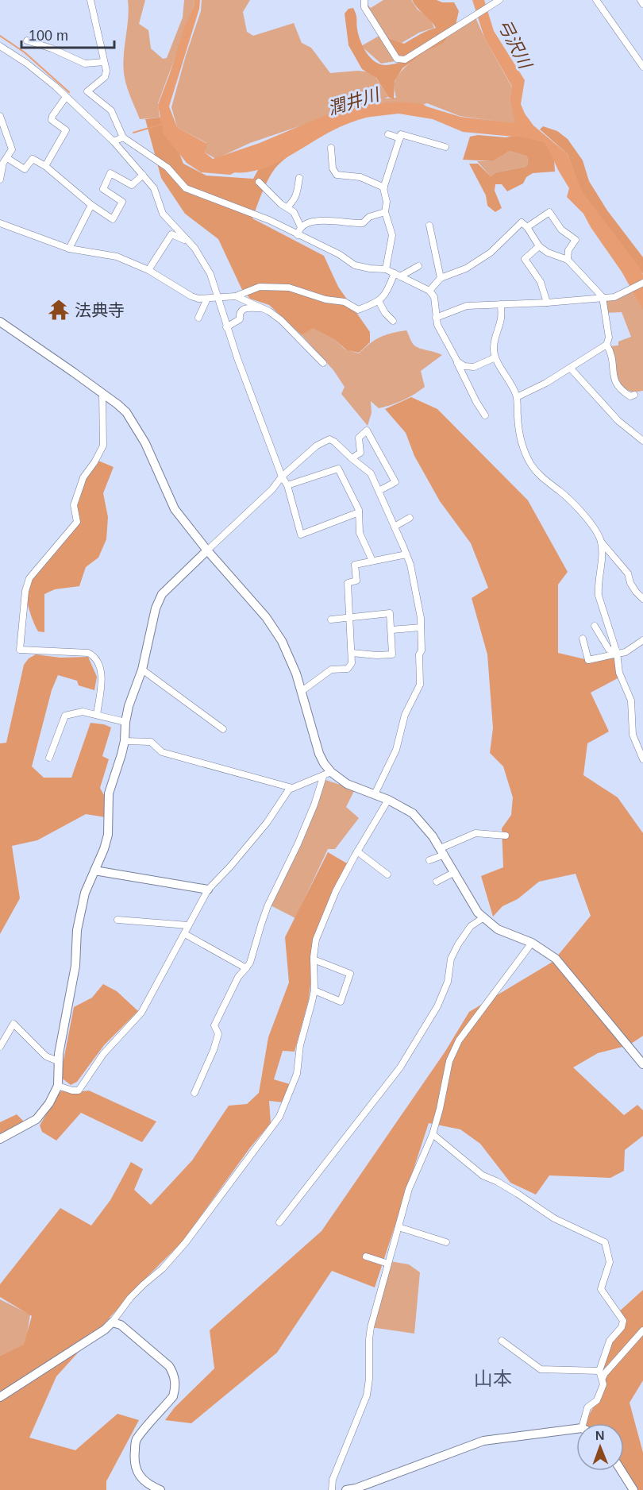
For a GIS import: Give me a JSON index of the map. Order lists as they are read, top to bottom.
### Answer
{
  "districts": ["山本"],
  "water": ["弓沢川", "潤井川"],
  "places": {
    "temple": ["法典寺"]
  },
  "scale_bar": "100 m",
  "north": "top"
}
